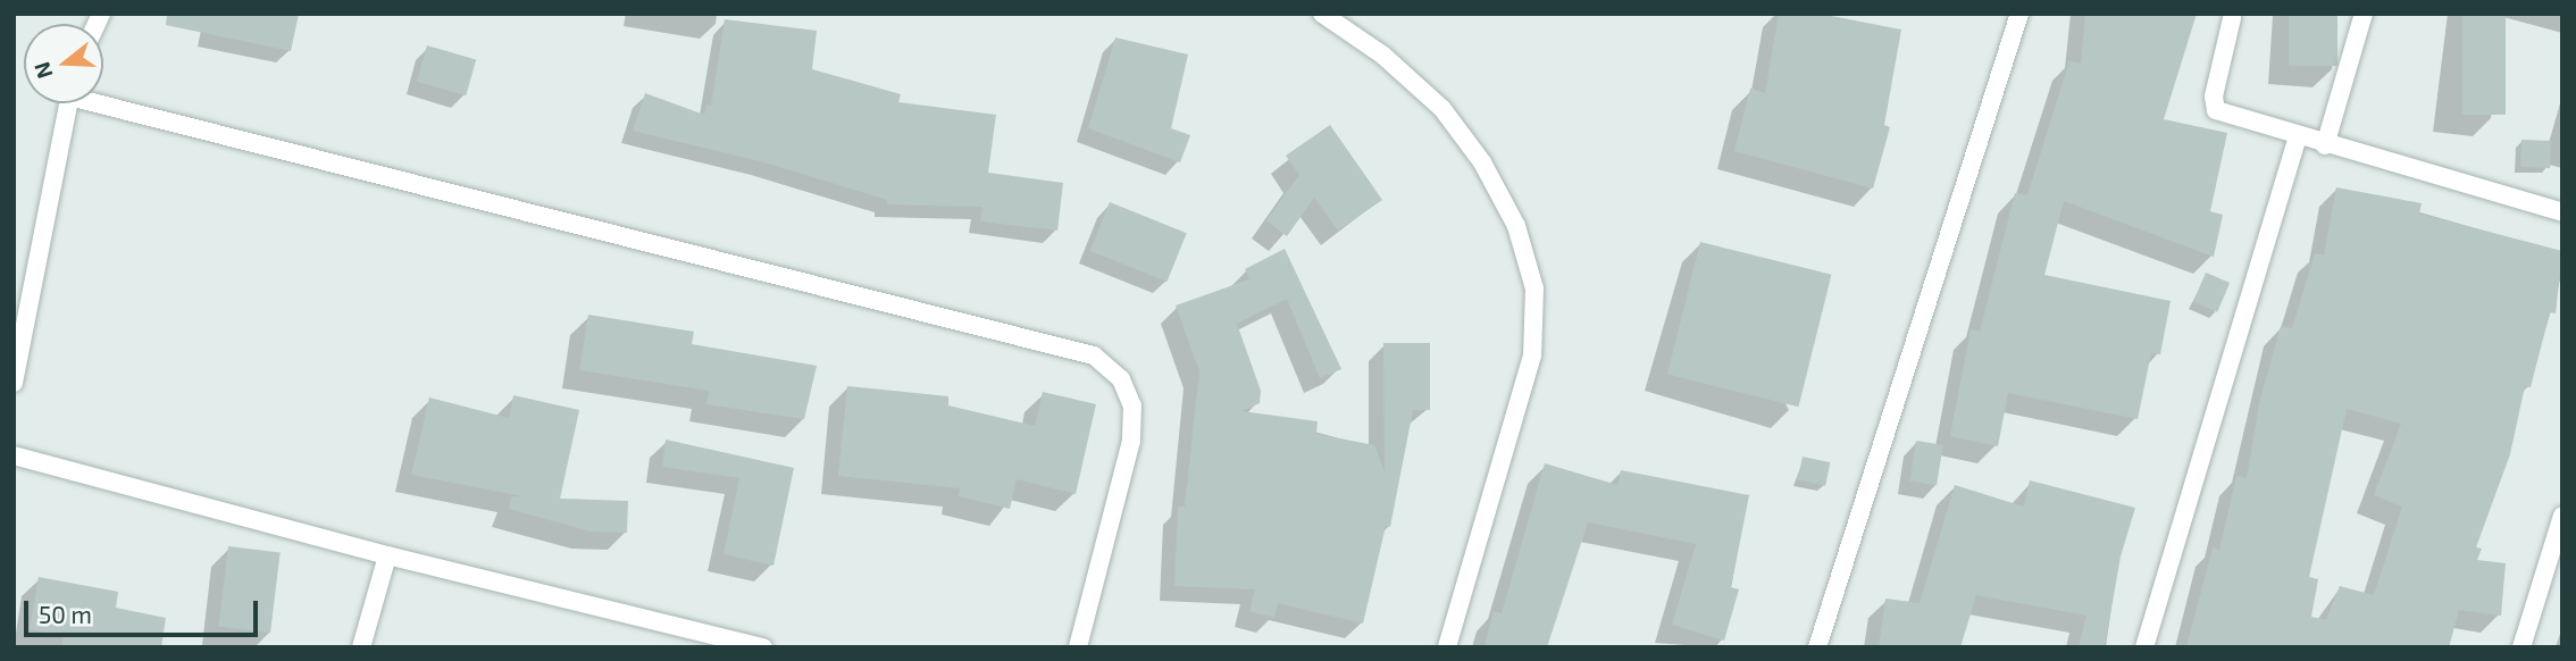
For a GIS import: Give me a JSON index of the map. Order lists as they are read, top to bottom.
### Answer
{
  "scale_bar": "50 m",
  "north": "left"
}
